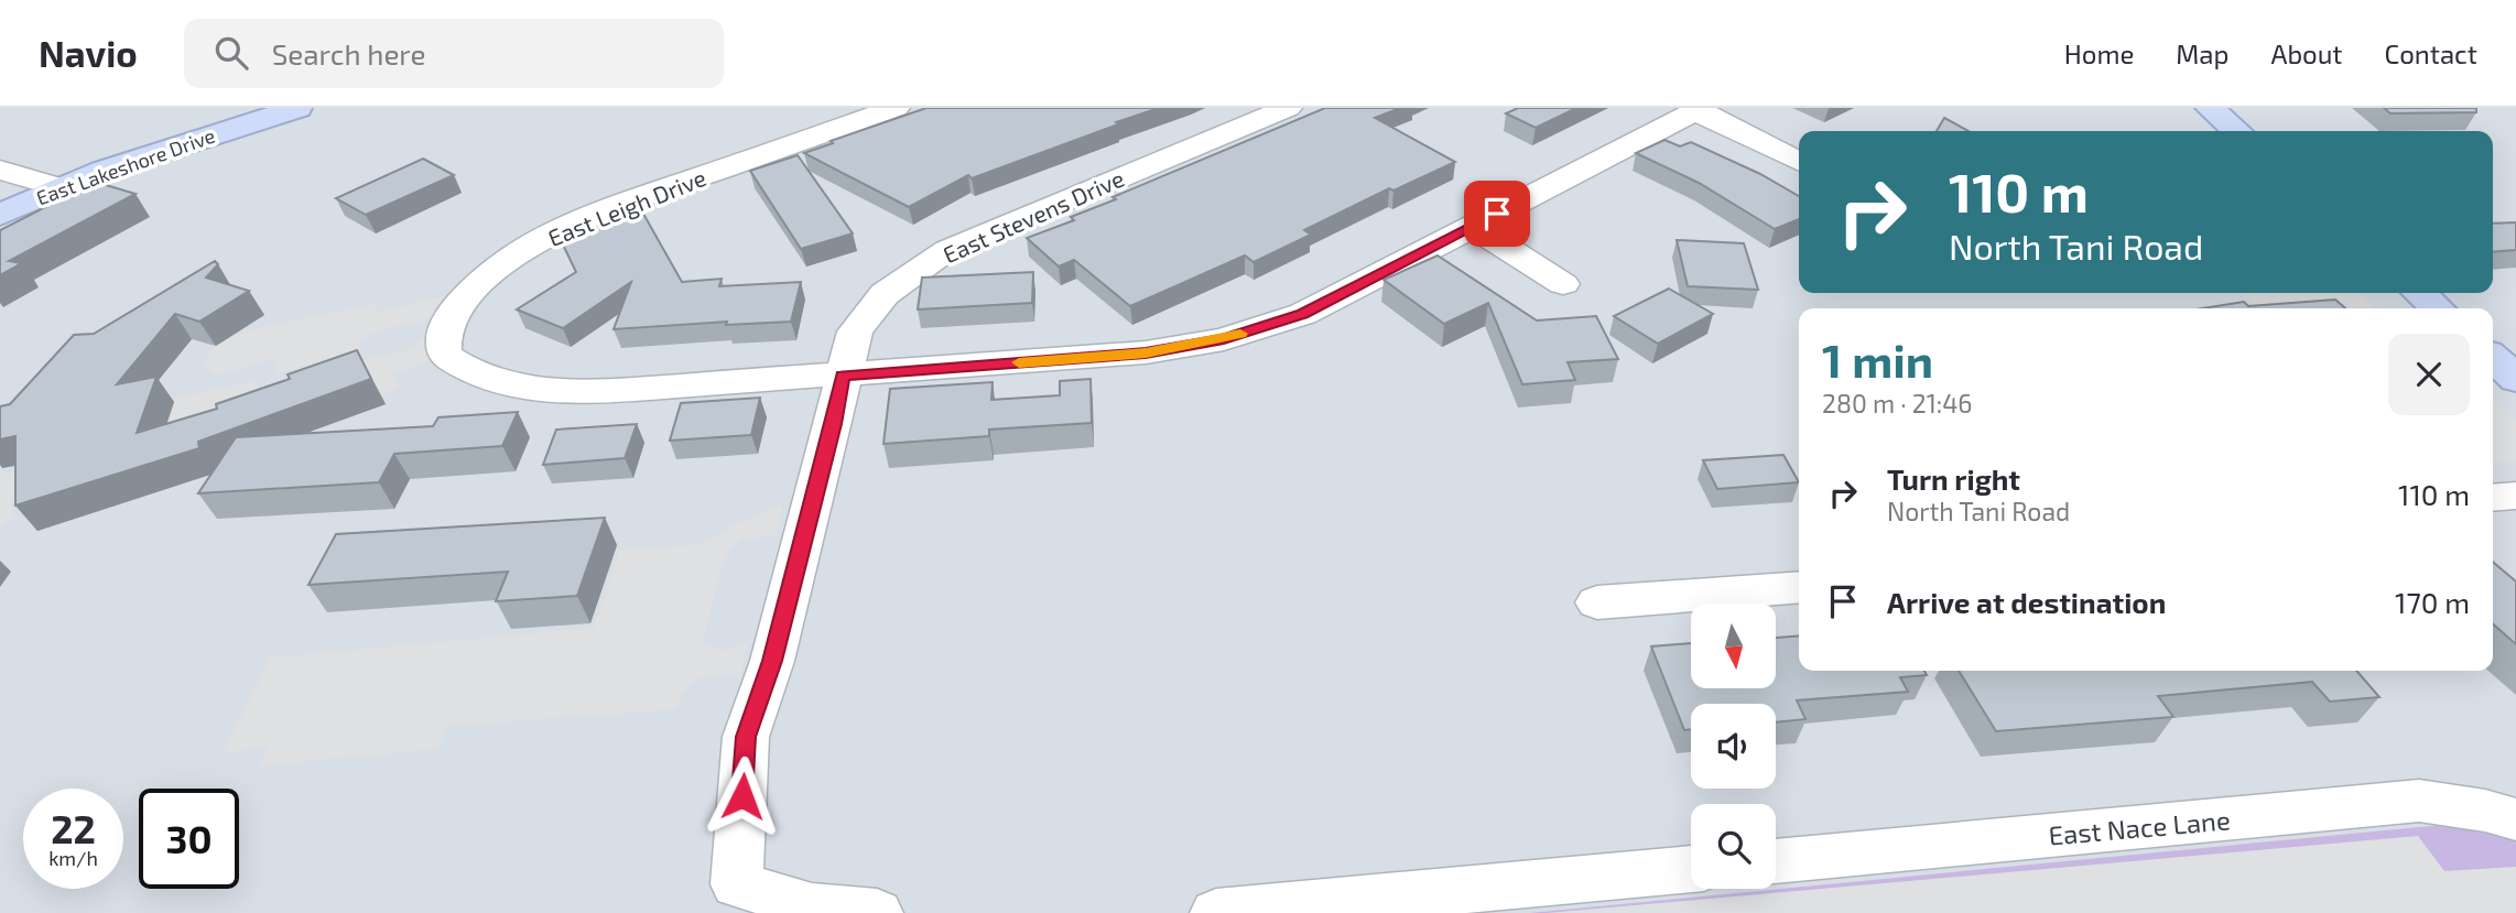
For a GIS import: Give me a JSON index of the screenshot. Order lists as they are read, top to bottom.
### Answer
{
  "streets": {
    "main road": ["East Lakeshore Drive"],
    "street": ["East Leigh Drive", "East Stevens Drive", "East Nace Lane"]
  },
  "crossings": [
    ["East Leigh Drive", "East Stevens Drive"]
  ],
  "north": "bottom",
  "page": {
    "header": "Navio",
    "search": "Search here",
    "nav": [
      "Home",
      "Map",
      "About",
      "Contact"
    ],
    "turn": ["110 m", "North Tani Road"],
    "heading": ["1 min", "280 m · 21:46"],
    "list": [
      {
        "name": "Turn right",
        "note": "North Tani Road",
        "value": "110 m"
      },
      {
        "name": "Arrive at destination",
        "value": "170 m"
      }
    ],
    "speed": "22 km/h",
    "limit": "30"
  }
}
